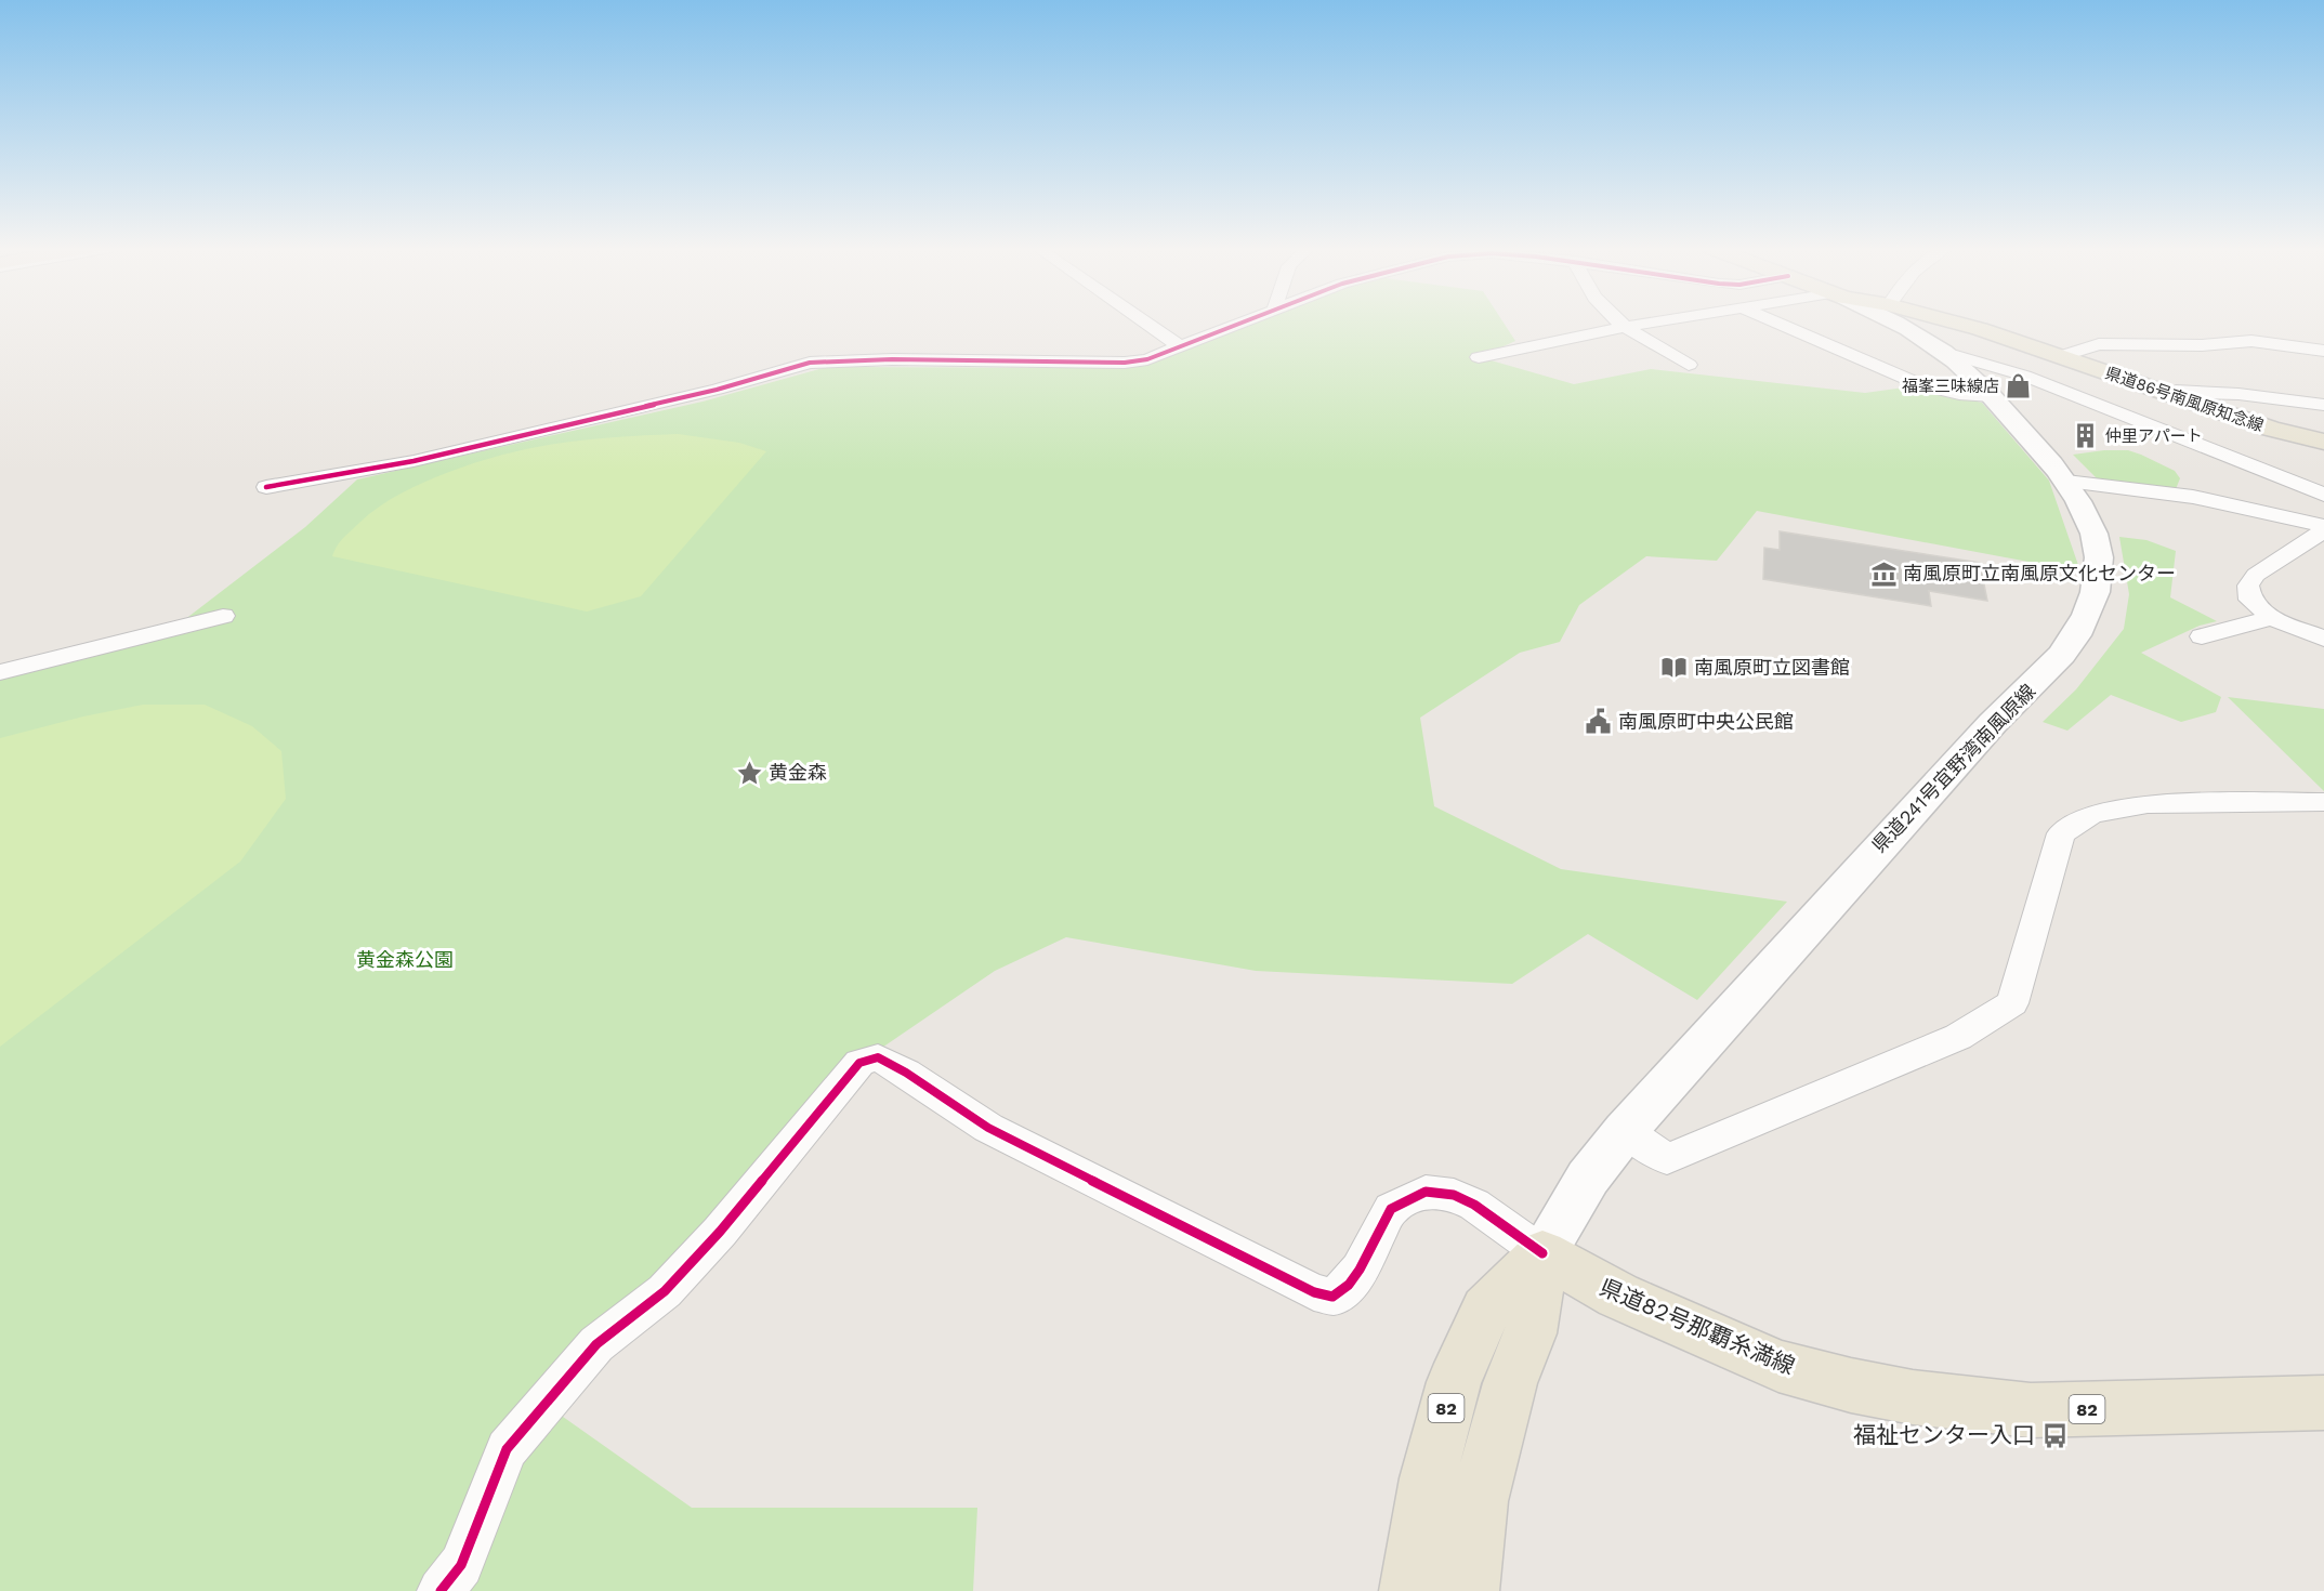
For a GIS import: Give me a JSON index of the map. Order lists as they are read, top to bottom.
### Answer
{
  "streets": {
    "main road": [
      "県道86号南風原知念線",
      "県道241号宜野湾南風原線",
      "県道82号那覇糸満線",
      "82"
    ]
  },
  "crossings": [
    ["県道241号宜野湾南風原線", "県道82号那覇糸満線"],
    ["県道241号宜野湾南風原線", "82"],
    ["県道82号那覇糸満線", "82"]
  ],
  "parks": ["黄金森公園"],
  "places": {
    "shop": ["福峯三味線店"],
    "building": ["仲里アパート"],
    "museum": ["南風原町立南風原文化センター"],
    "library": ["南風原町立図書館"],
    "public building": ["南風原町中央公民館"],
    "place": ["黄金森"],
    "bus stop": ["福祉センター入口"]
  }
}
